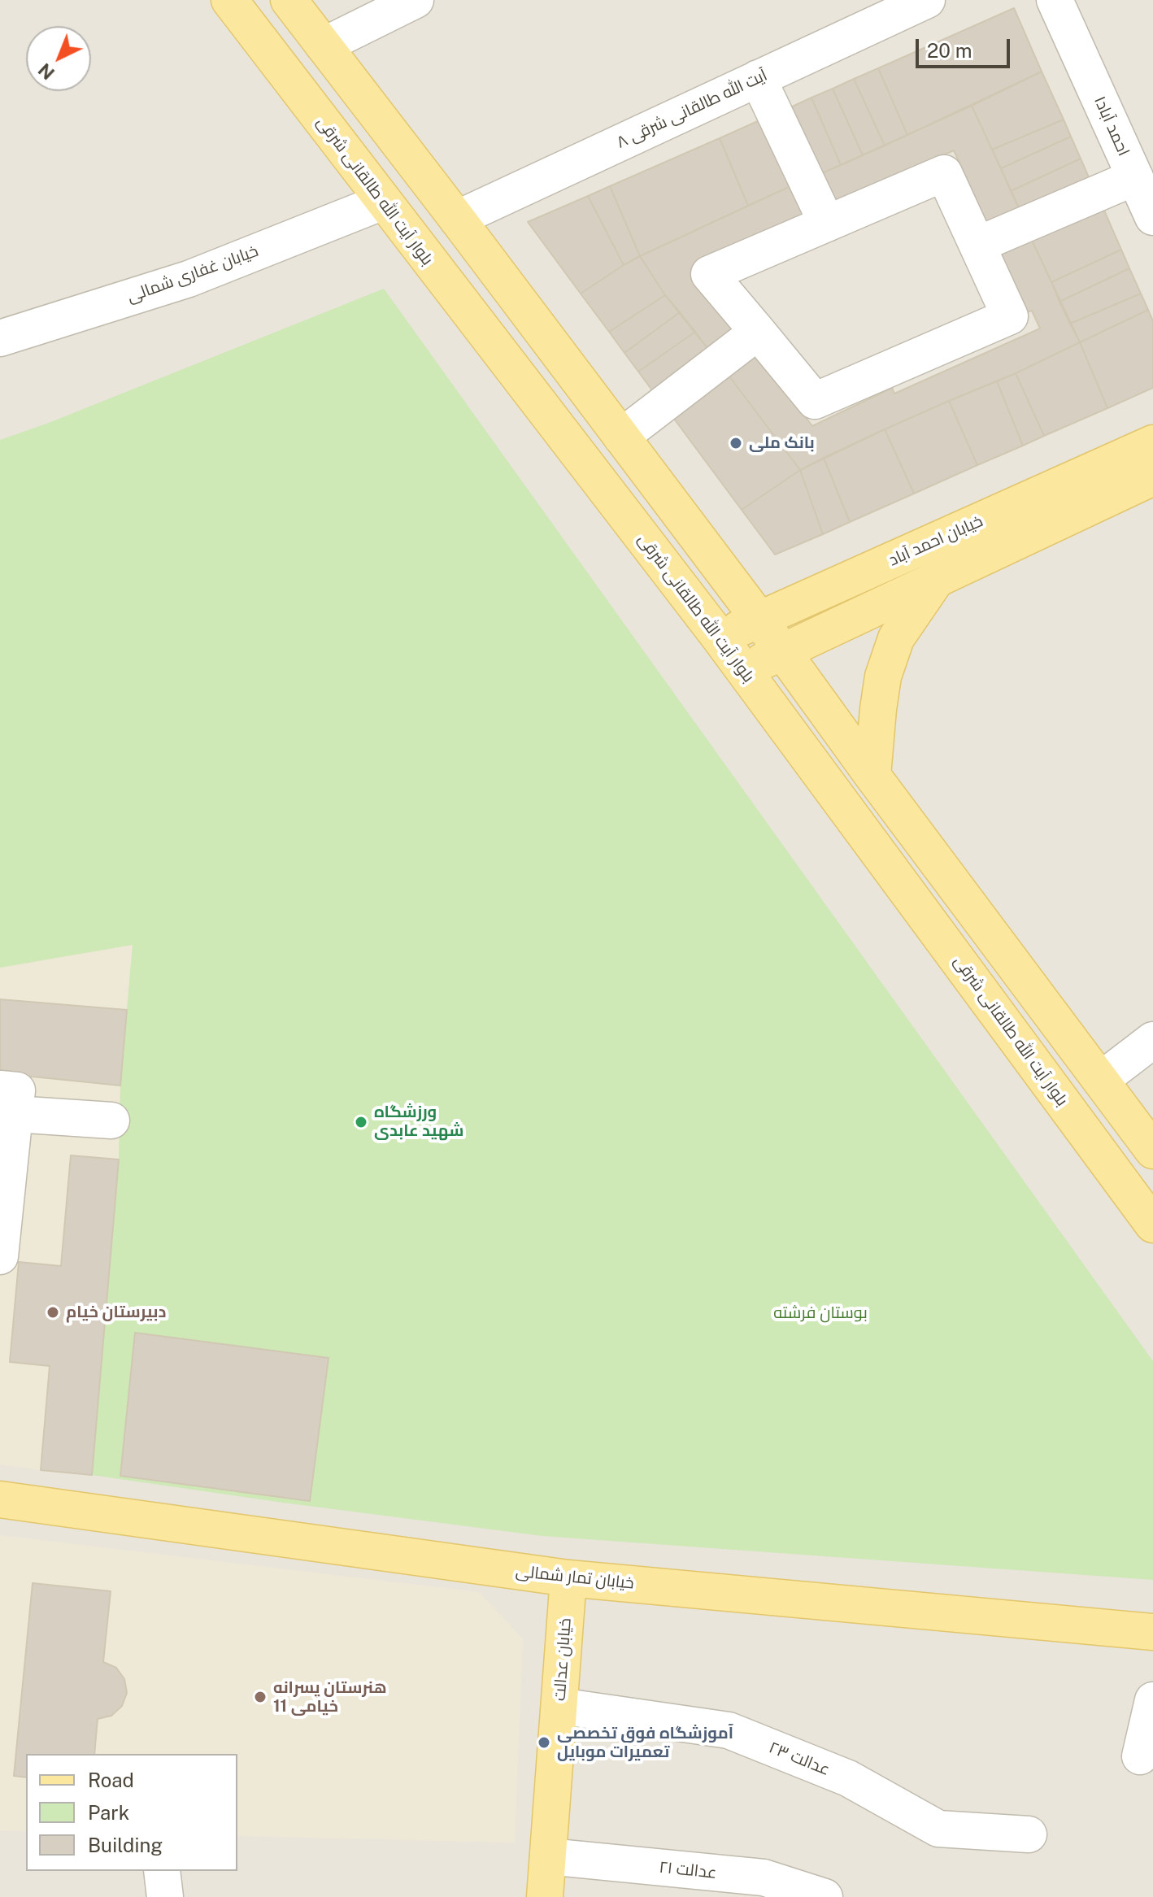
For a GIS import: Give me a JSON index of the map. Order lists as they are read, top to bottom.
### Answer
{
  "streets": {
    "main road": [
      "بلوار آیت الله طالقانی شرقی",
      "خیابان احمد آباد",
      "خیابان تمار شمالی",
      "خیابان عدالت"
    ],
    "street": [
      "آیت الله طالقانی شرقی ۸",
      "احمد آباد۱",
      "خیابان غفاری شمالی",
      "عدالت ۲۳",
      "عدالت ۲۱"
    ]
  },
  "crossings": [
    ["بلوار آیت الله طالقانی شرقی", "خیابان غفاری شمالی"],
    ["بلوار آیت الله طالقانی شرقی", "خیابان احمد آباد"],
    ["خیابان تمار شمالی", "خیابان عدالت"],
    ["خیابان عدالت", "عدالت ۲۳"],
    ["خیابان عدالت", "عدالت ۲۱"]
  ],
  "parks": ["بوستان فرشته"],
  "places": [
    "بانک ملی",
    "ورزشگاه شهید عابدی",
    "دبیرستان خیام",
    "هنرستان پسرانه خیامی 11",
    "آموزشگاه فوق تخصصی تعمیرات موبایل"
  ],
  "legend": ["Road", "Park", "Building"],
  "scale_bar": "20 m",
  "north": "bottom left"
}
